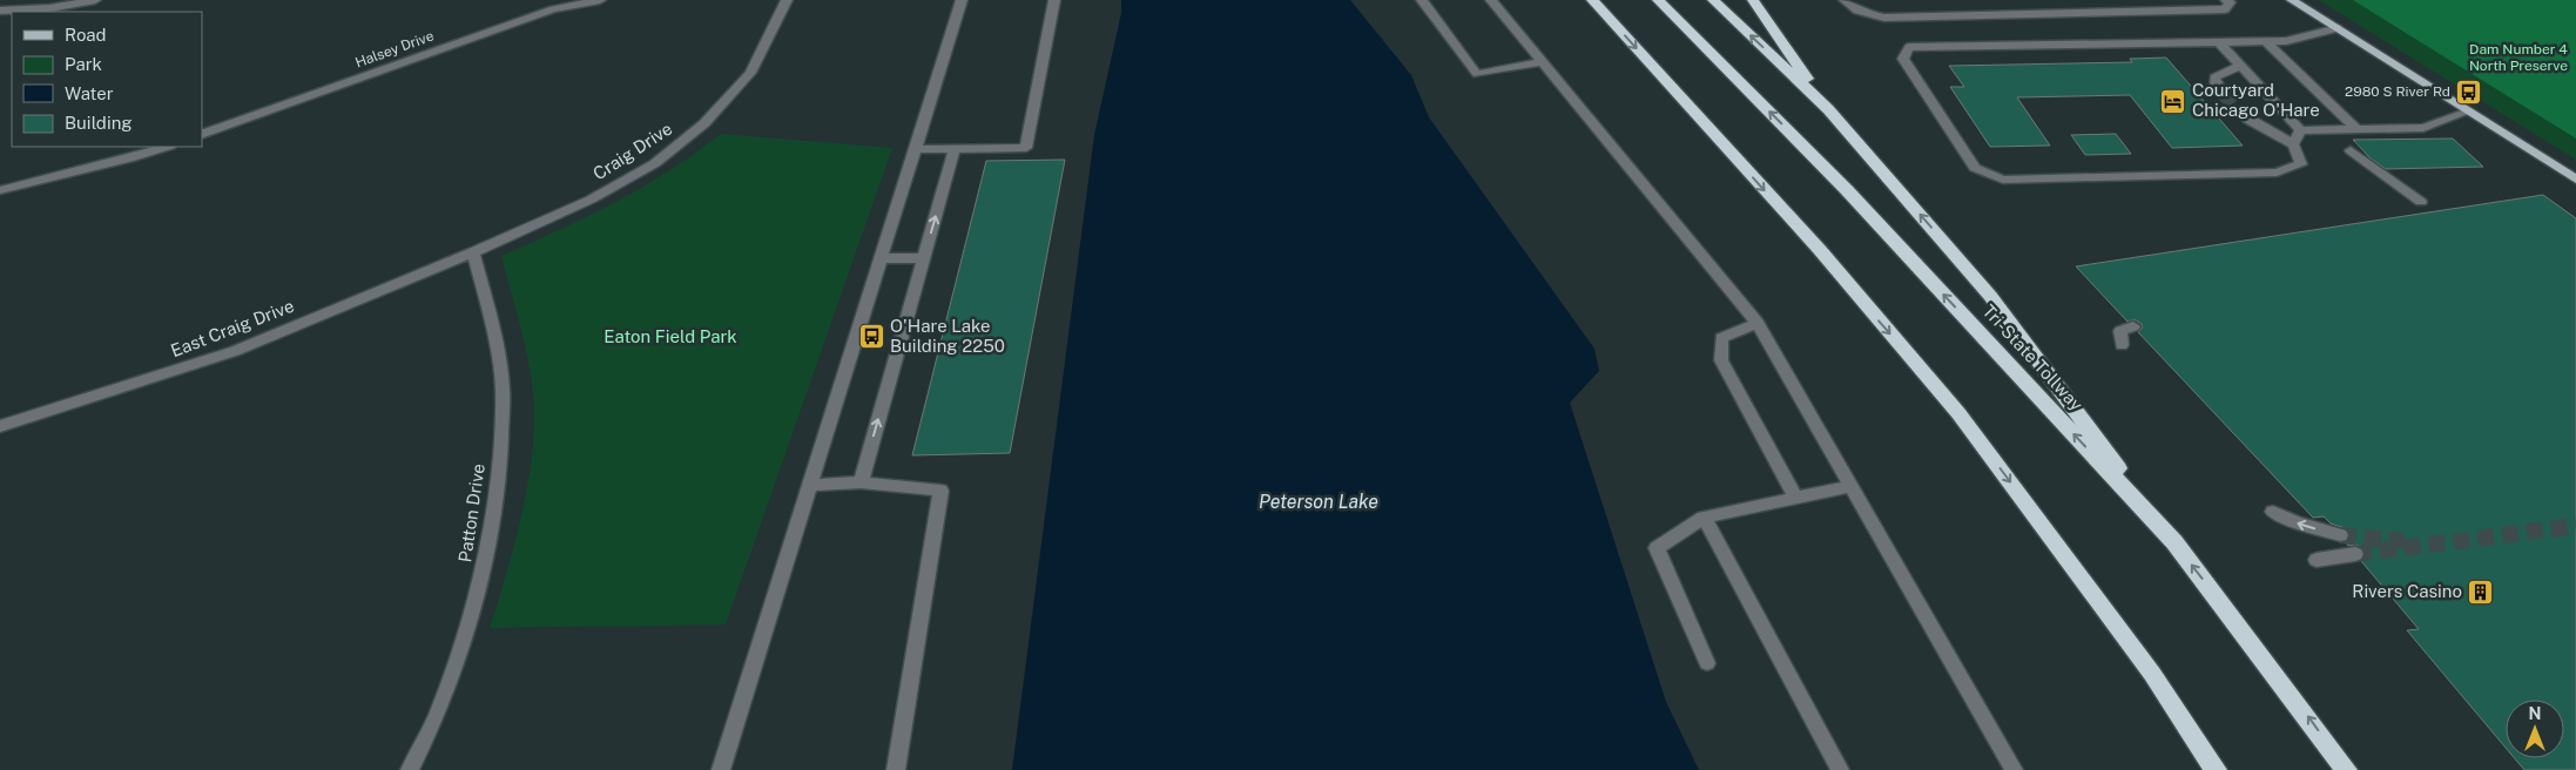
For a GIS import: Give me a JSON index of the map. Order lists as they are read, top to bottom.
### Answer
{
  "streets": {
    "highway": ["Tri-State Tollway"],
    "street": [
      "Halsey Drive",
      "Craig Drive",
      "East Craig Drive",
      "Patton Drive"
    ]
  },
  "crossings": [
    ["Craig Drive", "East Craig Drive"],
    ["Craig Drive", "Patton Drive"],
    ["East Craig Drive", "Patton Drive"]
  ],
  "water": ["Peterson Lake"],
  "parks": ["Dam Number 4 North Preserve", "Eaton Field Park"],
  "places": {
    "bus stop": ["2980 S River Rd", "O'Hare Lake Building 2250"],
    "hotel": ["Courtyard Chicago O'Hare"],
    "building": ["Rivers Casino"]
  },
  "legend": [
    "Road",
    "Park",
    "Water",
    "Building"
  ],
  "north": "top"
}
